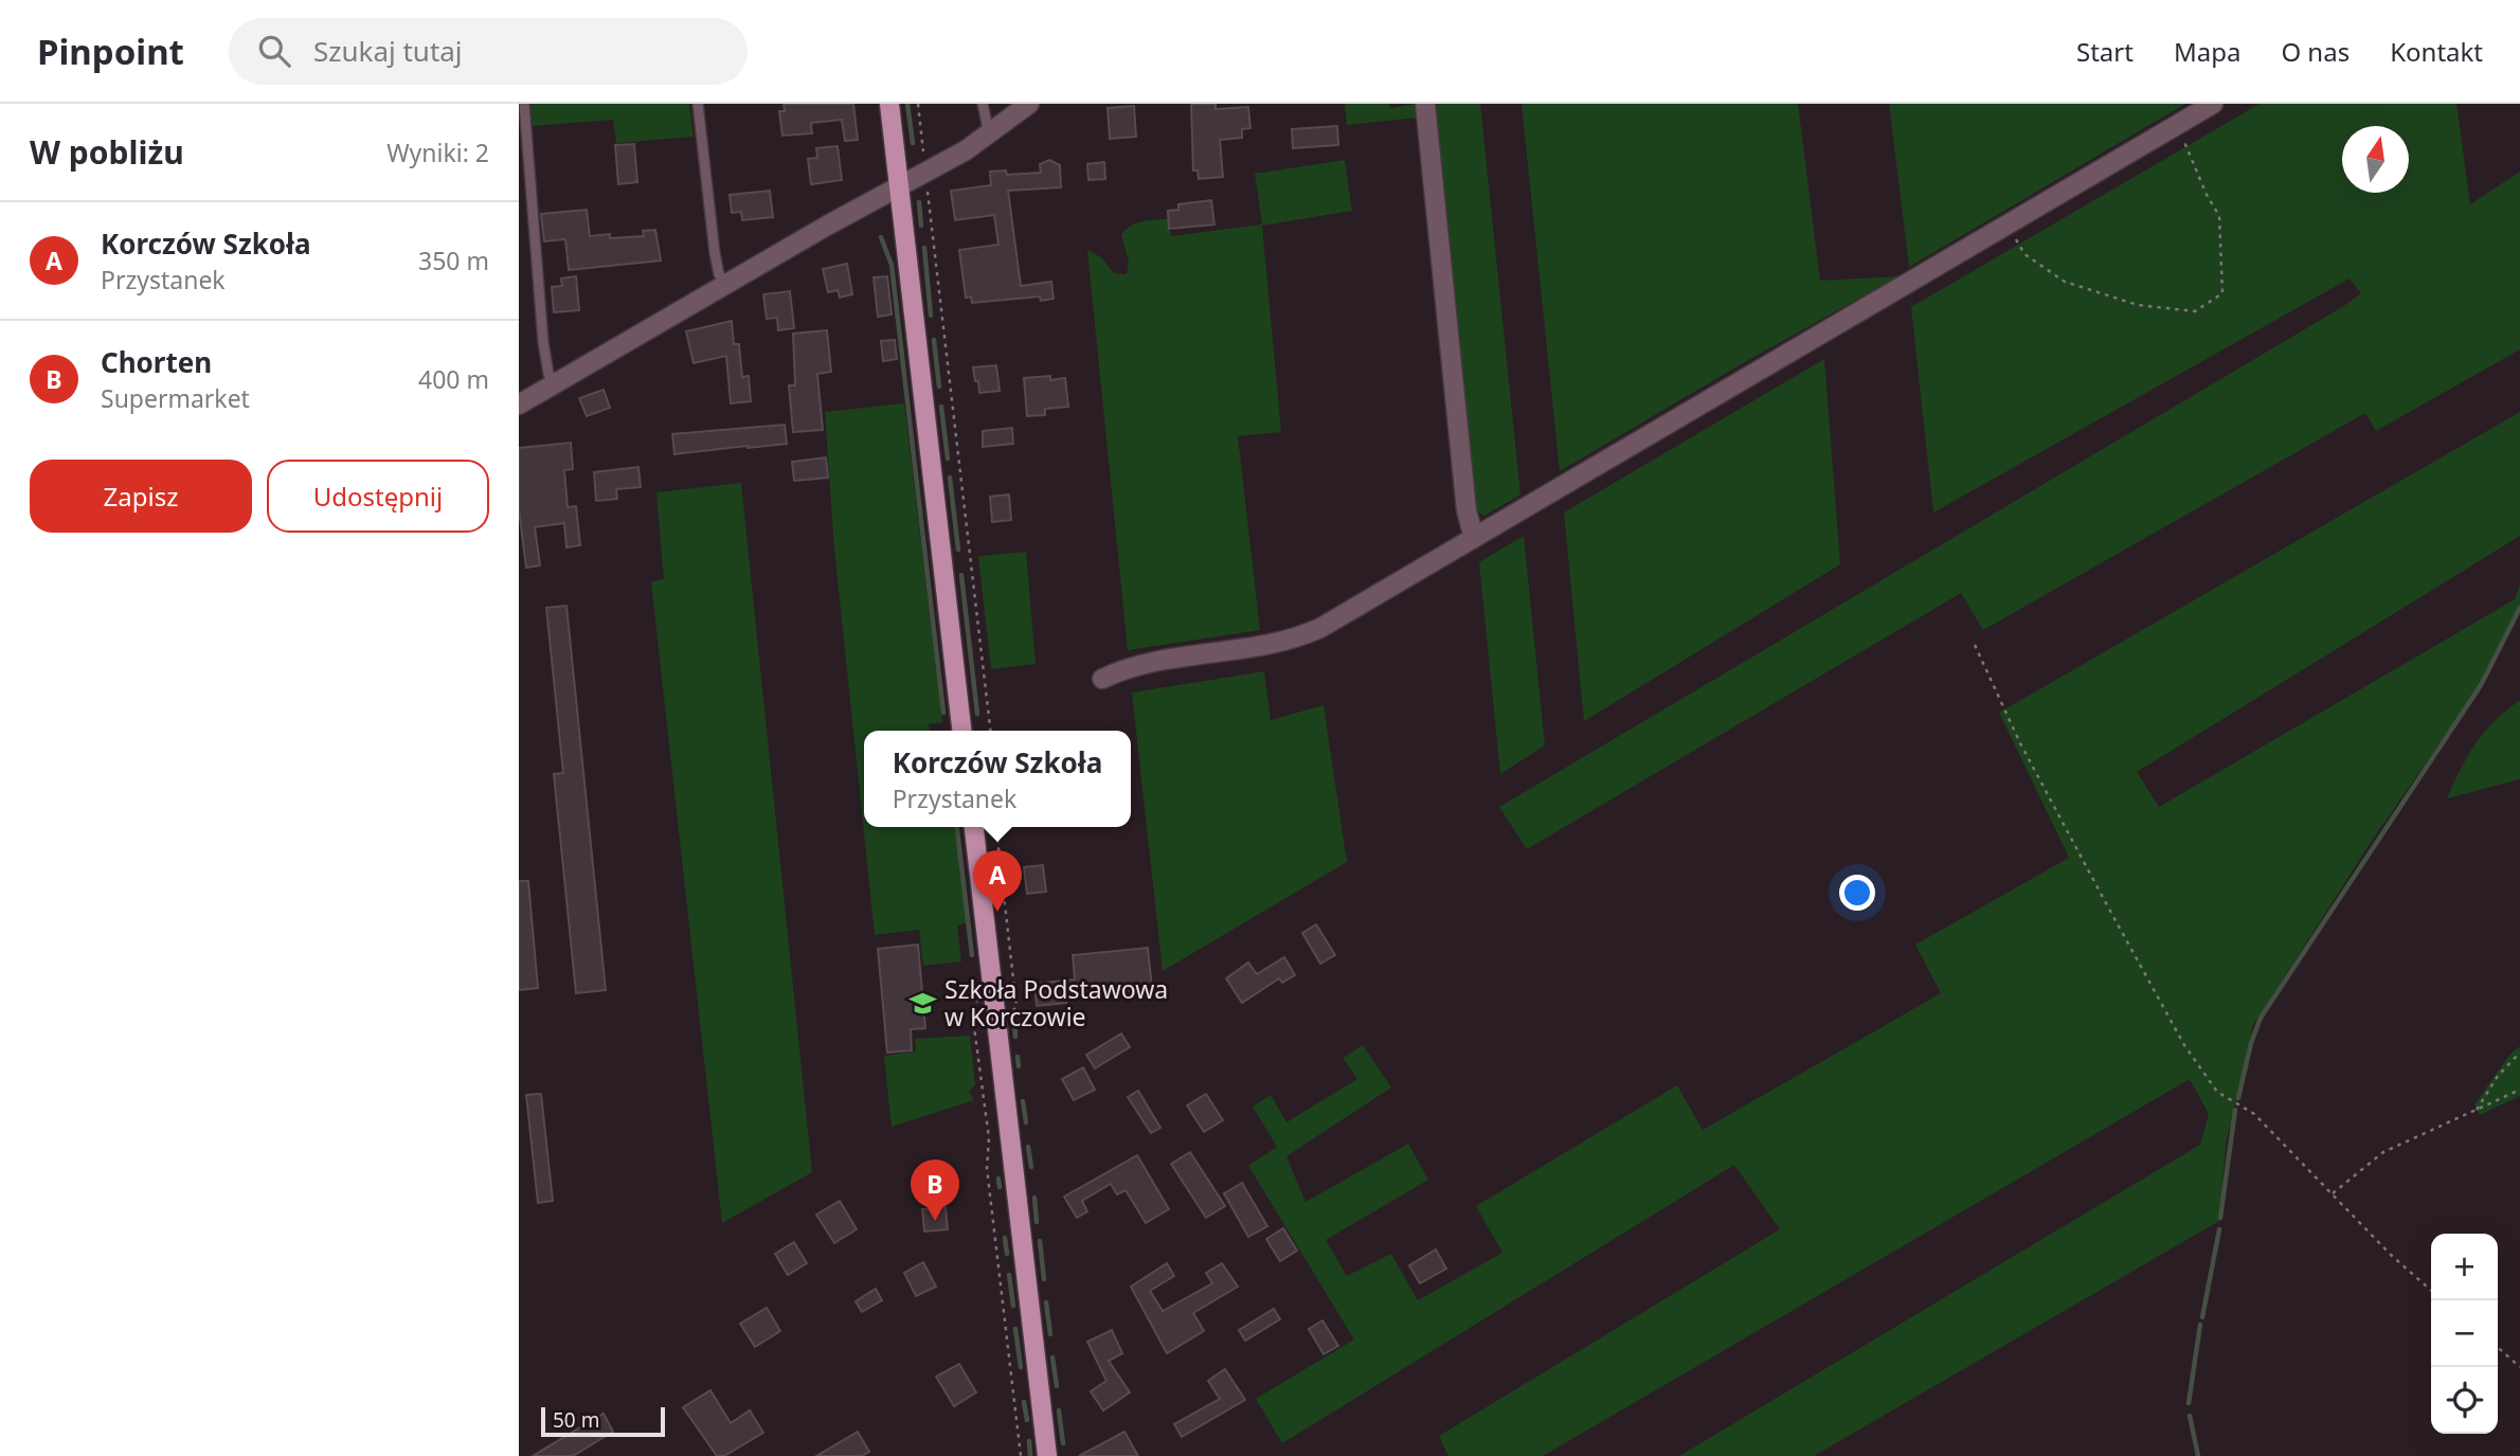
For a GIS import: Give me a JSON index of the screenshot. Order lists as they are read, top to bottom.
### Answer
{
  "places": {
    "school or university": ["Szkoła Podstawowa w Korczowie"]
  },
  "scale_bar": "50 m",
  "north": "top",
  "page": {
    "header": "Pinpoint",
    "search": "Szukaj tutaj",
    "nav": [
      "Start",
      "Mapa",
      "O nas",
      "Kontakt"
    ],
    "heading": ["W pobliżu", "Wyniki: 2"],
    "list": [
      {
        "mark": "A",
        "name": "Korczów Szkoła",
        "note": "Przystanek",
        "value": "350 m"
      },
      {
        "mark": "B",
        "name": "Chorten",
        "note": "Supermarket",
        "value": "400 m"
      }
    ],
    "buttons": ["Zapisz", "Udostępnij"],
    "popup": ["Korczów Szkoła", "Przystanek"],
    "pins": ["A", "B"],
    "map_buttons": ["+", "−"],
    "scale": "50 m"
  }
}
